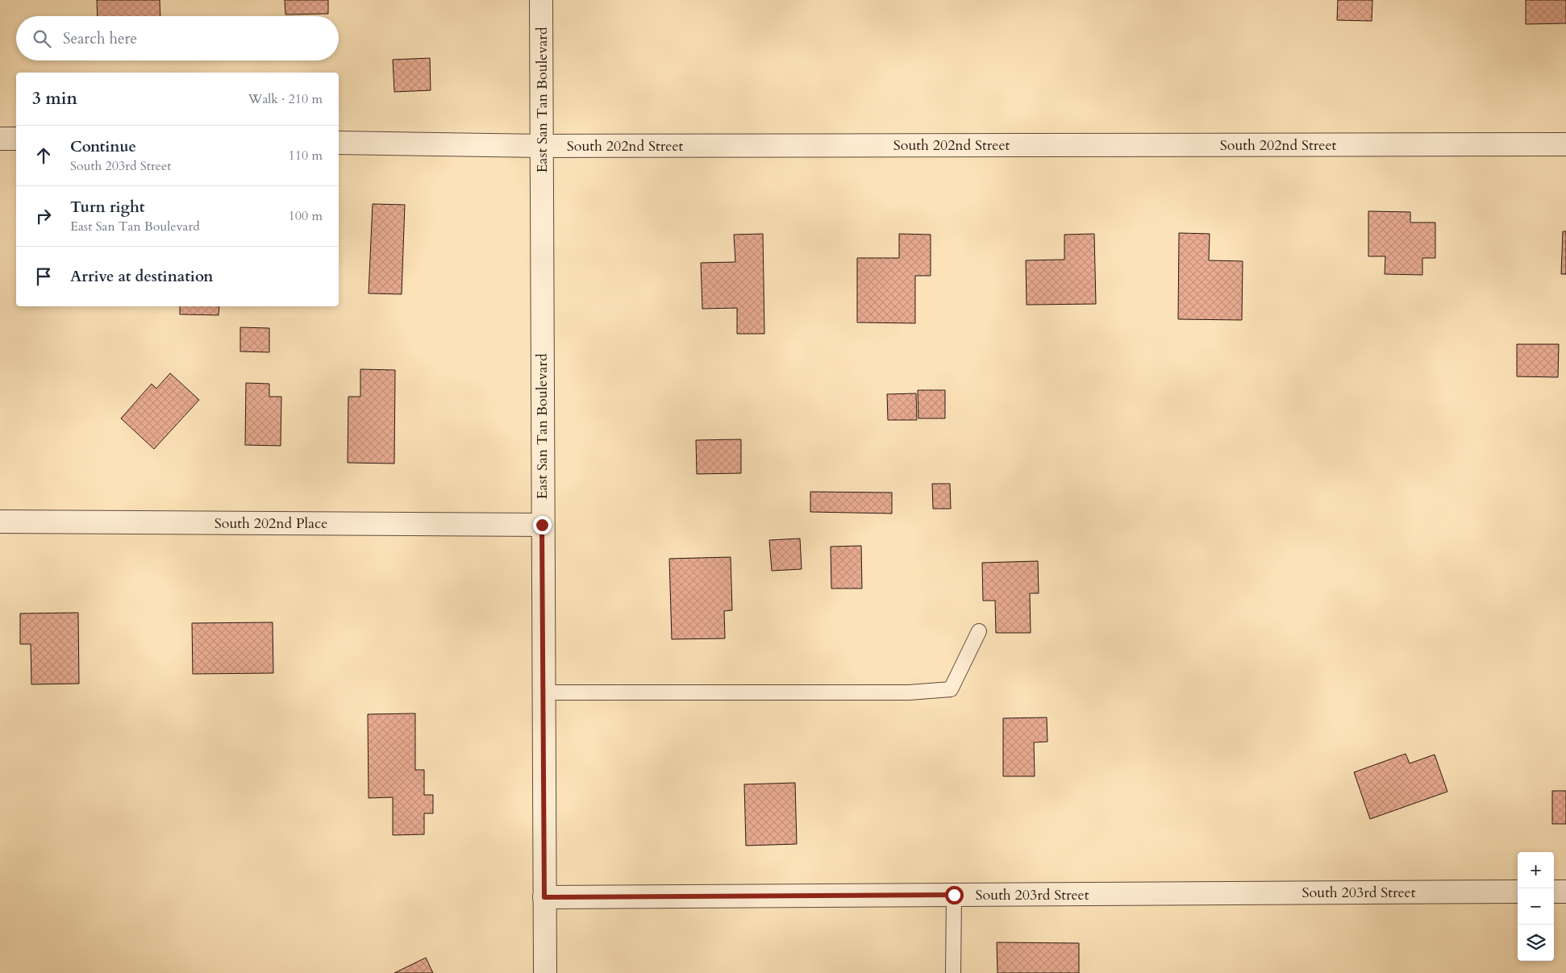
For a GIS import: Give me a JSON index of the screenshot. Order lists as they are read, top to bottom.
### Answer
{
  "streets": {
    "street": [
      "East San Tan Boulevard",
      "South 202nd Street",
      "South 202nd Place",
      "South 203rd Street"
    ]
  },
  "crossings": [
    ["East San Tan Boulevard", "South 202nd Street"],
    ["East San Tan Boulevard", "South 202nd Place"],
    ["East San Tan Boulevard", "South 203rd Street"]
  ],
  "page": {
    "search": "Search here",
    "heading": ["3 min", "Walk · 210 m"],
    "list": [
      ["Continue", "South 203rd Street", "110 m"],
      ["Turn right", "East San Tan Boulevard", "100 m"],
      "Arrive at destination"
    ],
    "map_buttons": ["+", "−"]
  }
}
